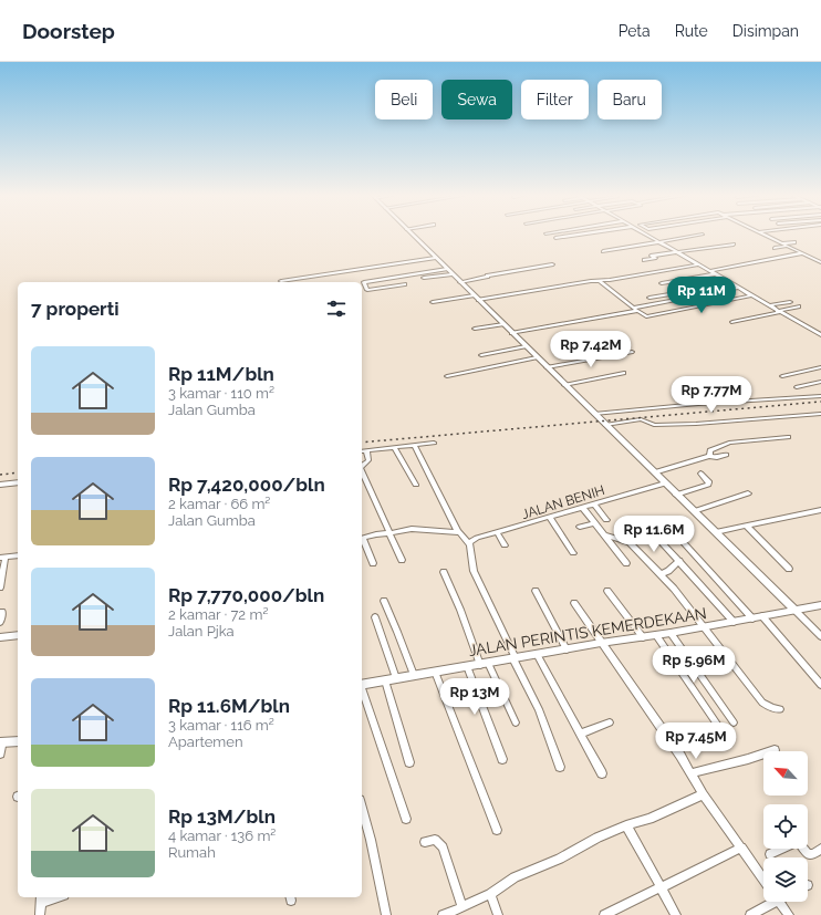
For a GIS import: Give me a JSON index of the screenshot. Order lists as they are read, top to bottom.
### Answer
{
  "streets": {
    "street": ["JALAN BENIH", "JALAN PERINTIS KEMERDEKAAN"]
  },
  "north": "top left",
  "page": {
    "header": "Doorstep",
    "nav": ["Peta", "Rute", "Disimpan"],
    "chip": [
      "Beli",
      "Sewa",
      "Filter",
      "Baru"
    ],
    "price": [
      "Rp 11M",
      "Rp 7.42M",
      "Rp 7.77M",
      "Rp 11.6M",
      "Rp 5.96M",
      "Rp 13M",
      "Rp 7.45M"
    ],
    "heading": "7 properti",
    "list": [
      {
        "name": "Rp 11M/bln",
        "note": "3 kamar · 110 m² · Jalan Gumba"
      },
      {
        "name": "Rp 7,420,000/bln",
        "note": "2 kamar · 66 m² · Jalan Gumba"
      },
      {
        "name": "Rp 7,770,000/bln",
        "note": "2 kamar · 72 m² · Jalan Pjka"
      },
      {
        "name": "Rp 11.6M/bln",
        "note": "3 kamar · 116 m² · Apartemen"
      },
      {
        "name": "Rp 13M/bln",
        "note": "4 kamar · 136 m² · Rumah"
      }
    ]
  }
}
